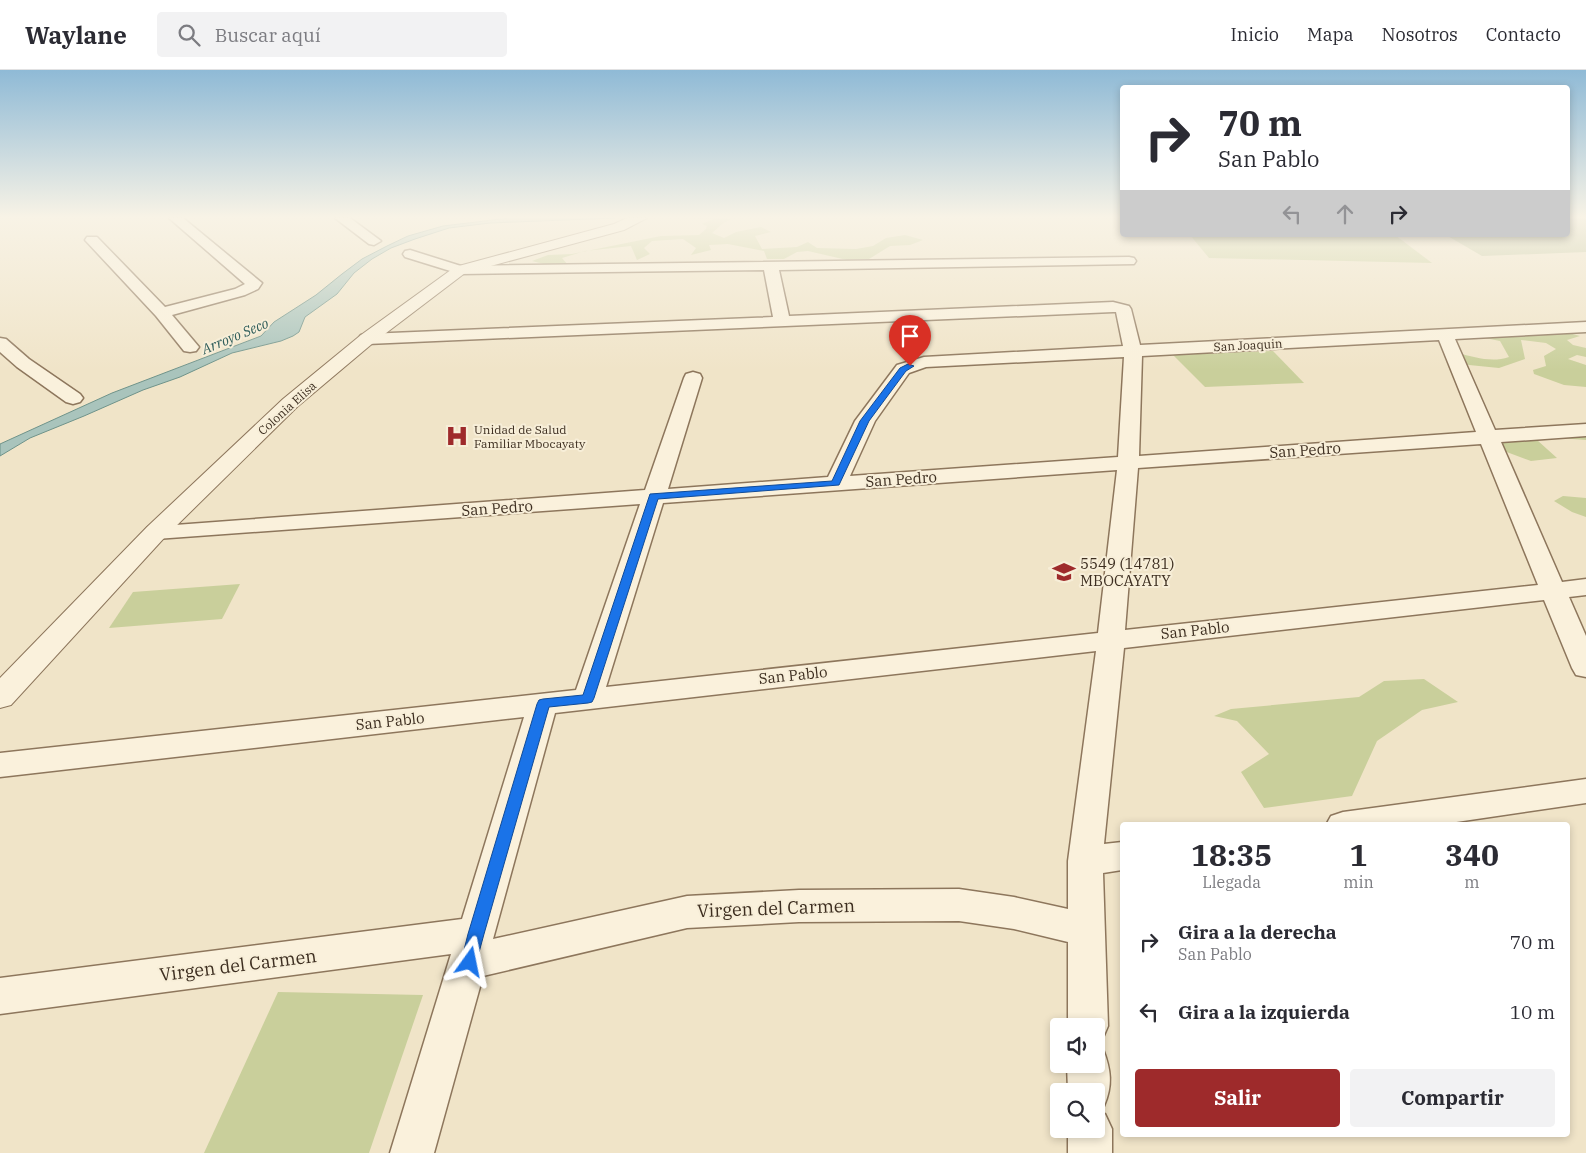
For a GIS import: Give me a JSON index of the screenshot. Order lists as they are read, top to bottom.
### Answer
{
  "streets": {
    "street": [
      "San Joaquin",
      "Colonia Elisa",
      "San Pedro",
      "San Pablo",
      "Virgen del Carmen"
    ]
  },
  "crossings": [
    ["San Joaquin", "San Pedro"],
    ["Colonia Elisa", "San Pedro"]
  ],
  "water": ["Arroyo Seco"],
  "places": {
    "hospital": ["Unidad de Salud Familiar Mbocayaty"],
    "school or university": ["5549 (14781) MBOCAYATY"]
  },
  "page": {
    "header": "Waylane",
    "search": "Buscar aquí",
    "nav": [
      "Inicio",
      "Mapa",
      "Nosotros",
      "Contacto"
    ],
    "turn": ["70 m", "San Pablo"],
    "eta": [
      "18:35",
      "Llegada",
      "1",
      "min",
      "340",
      "m"
    ],
    "list": [
      {
        "name": "Gira a la derecha",
        "note": "San Pablo",
        "value": "70 m"
      },
      {
        "name": "Gira a la izquierda",
        "value": "10 m"
      }
    ],
    "buttons": ["Salir", "Compartir"]
  }
}
